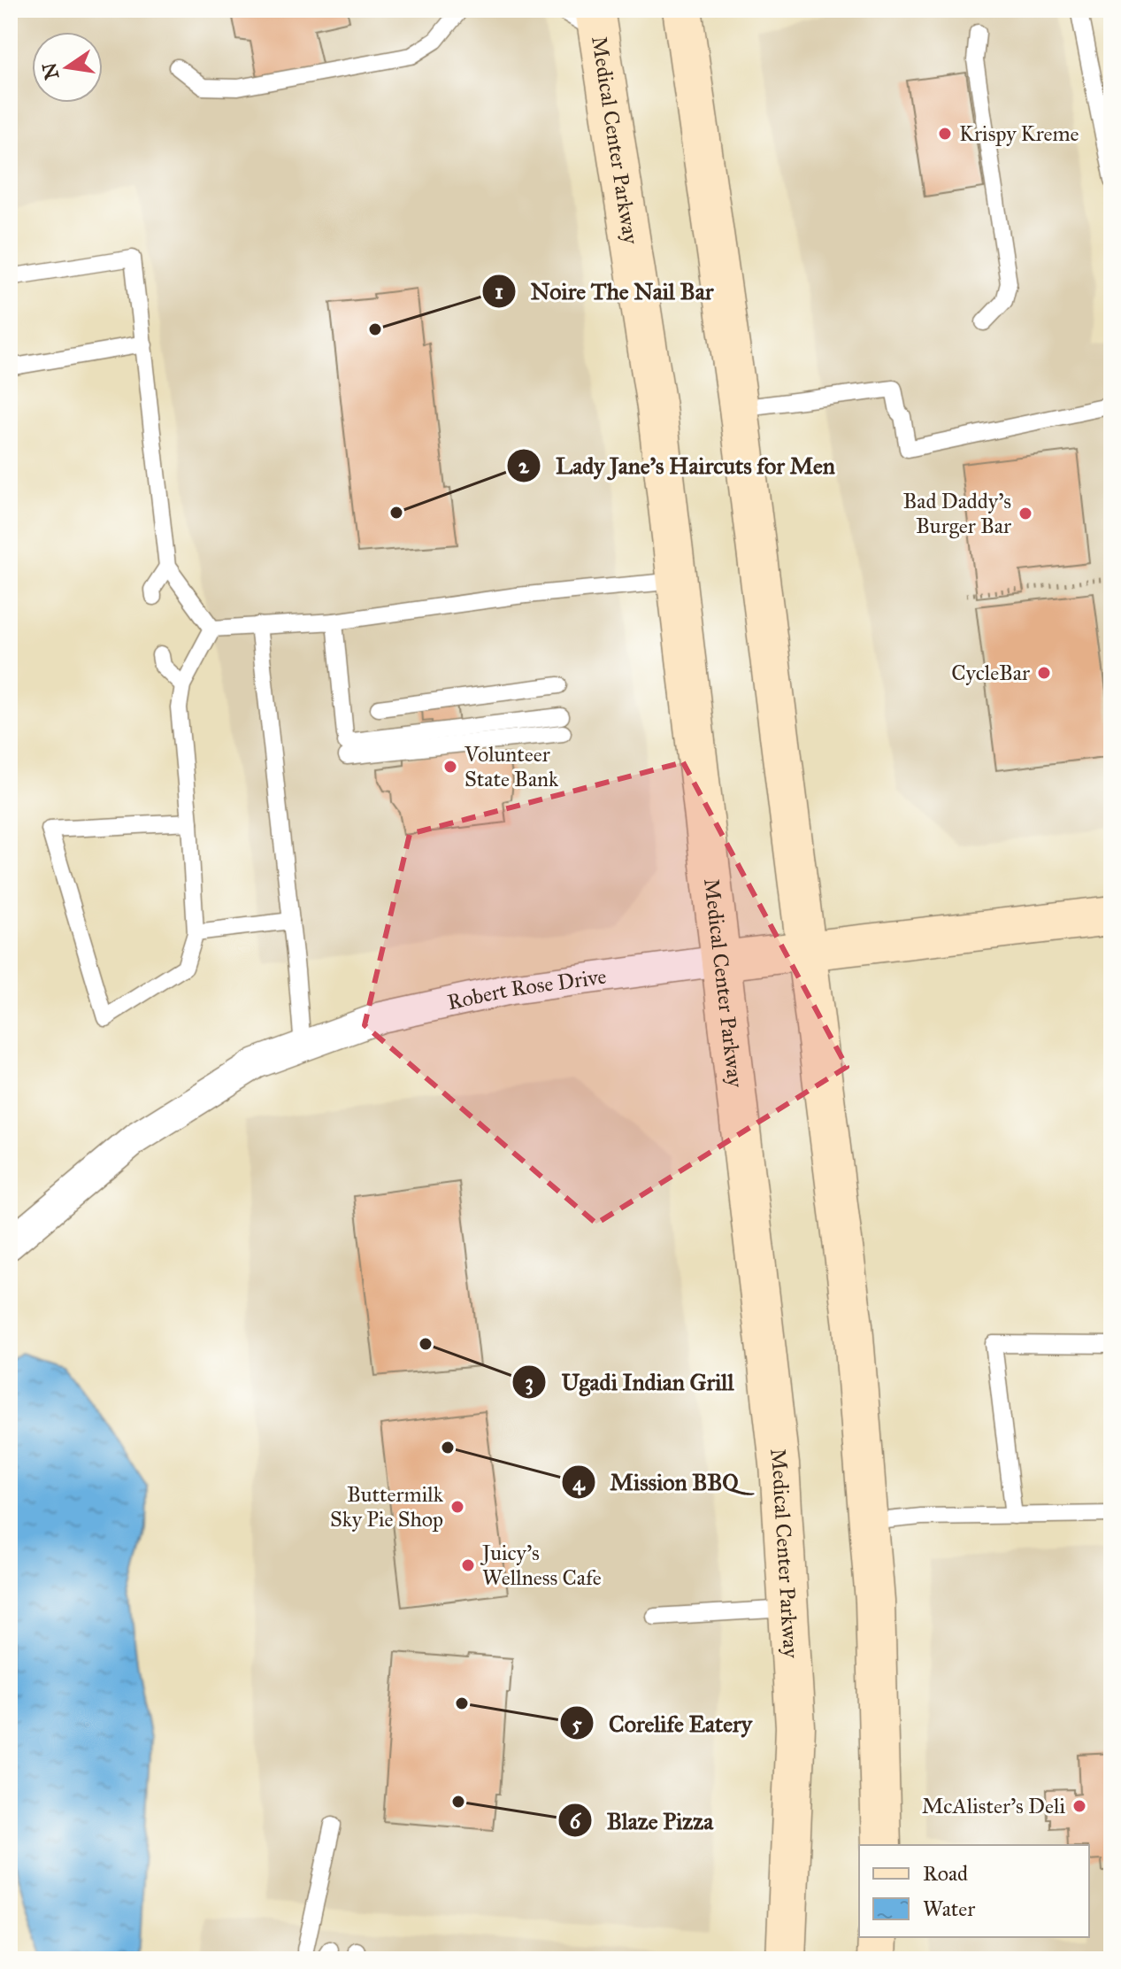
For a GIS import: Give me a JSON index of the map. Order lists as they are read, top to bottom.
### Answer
{
  "streets": {
    "main road": ["Medical Center Parkway", "Robert Rose Drive"]
  },
  "crossings": [
    ["Medical Center Parkway", "Robert Rose Drive"]
  ],
  "places": [
    "Krispy Kreme",
    "Noire The Nail Bar",
    "Lady Jane's Haircuts for Men",
    "Bad Daddy's Burger Bar",
    "CycleBar",
    "Volunteer State Bank",
    "Ugadi Indian Grill",
    "Mission BBQ",
    "Buttermilk Sky Pie Shop",
    "Juicy's Wellness Cafe",
    "Corelife Eatery",
    "Blaze Pizza",
    "McAlister's Deli"
  ],
  "legend": ["Road", "Water"],
  "north": "left"
}
